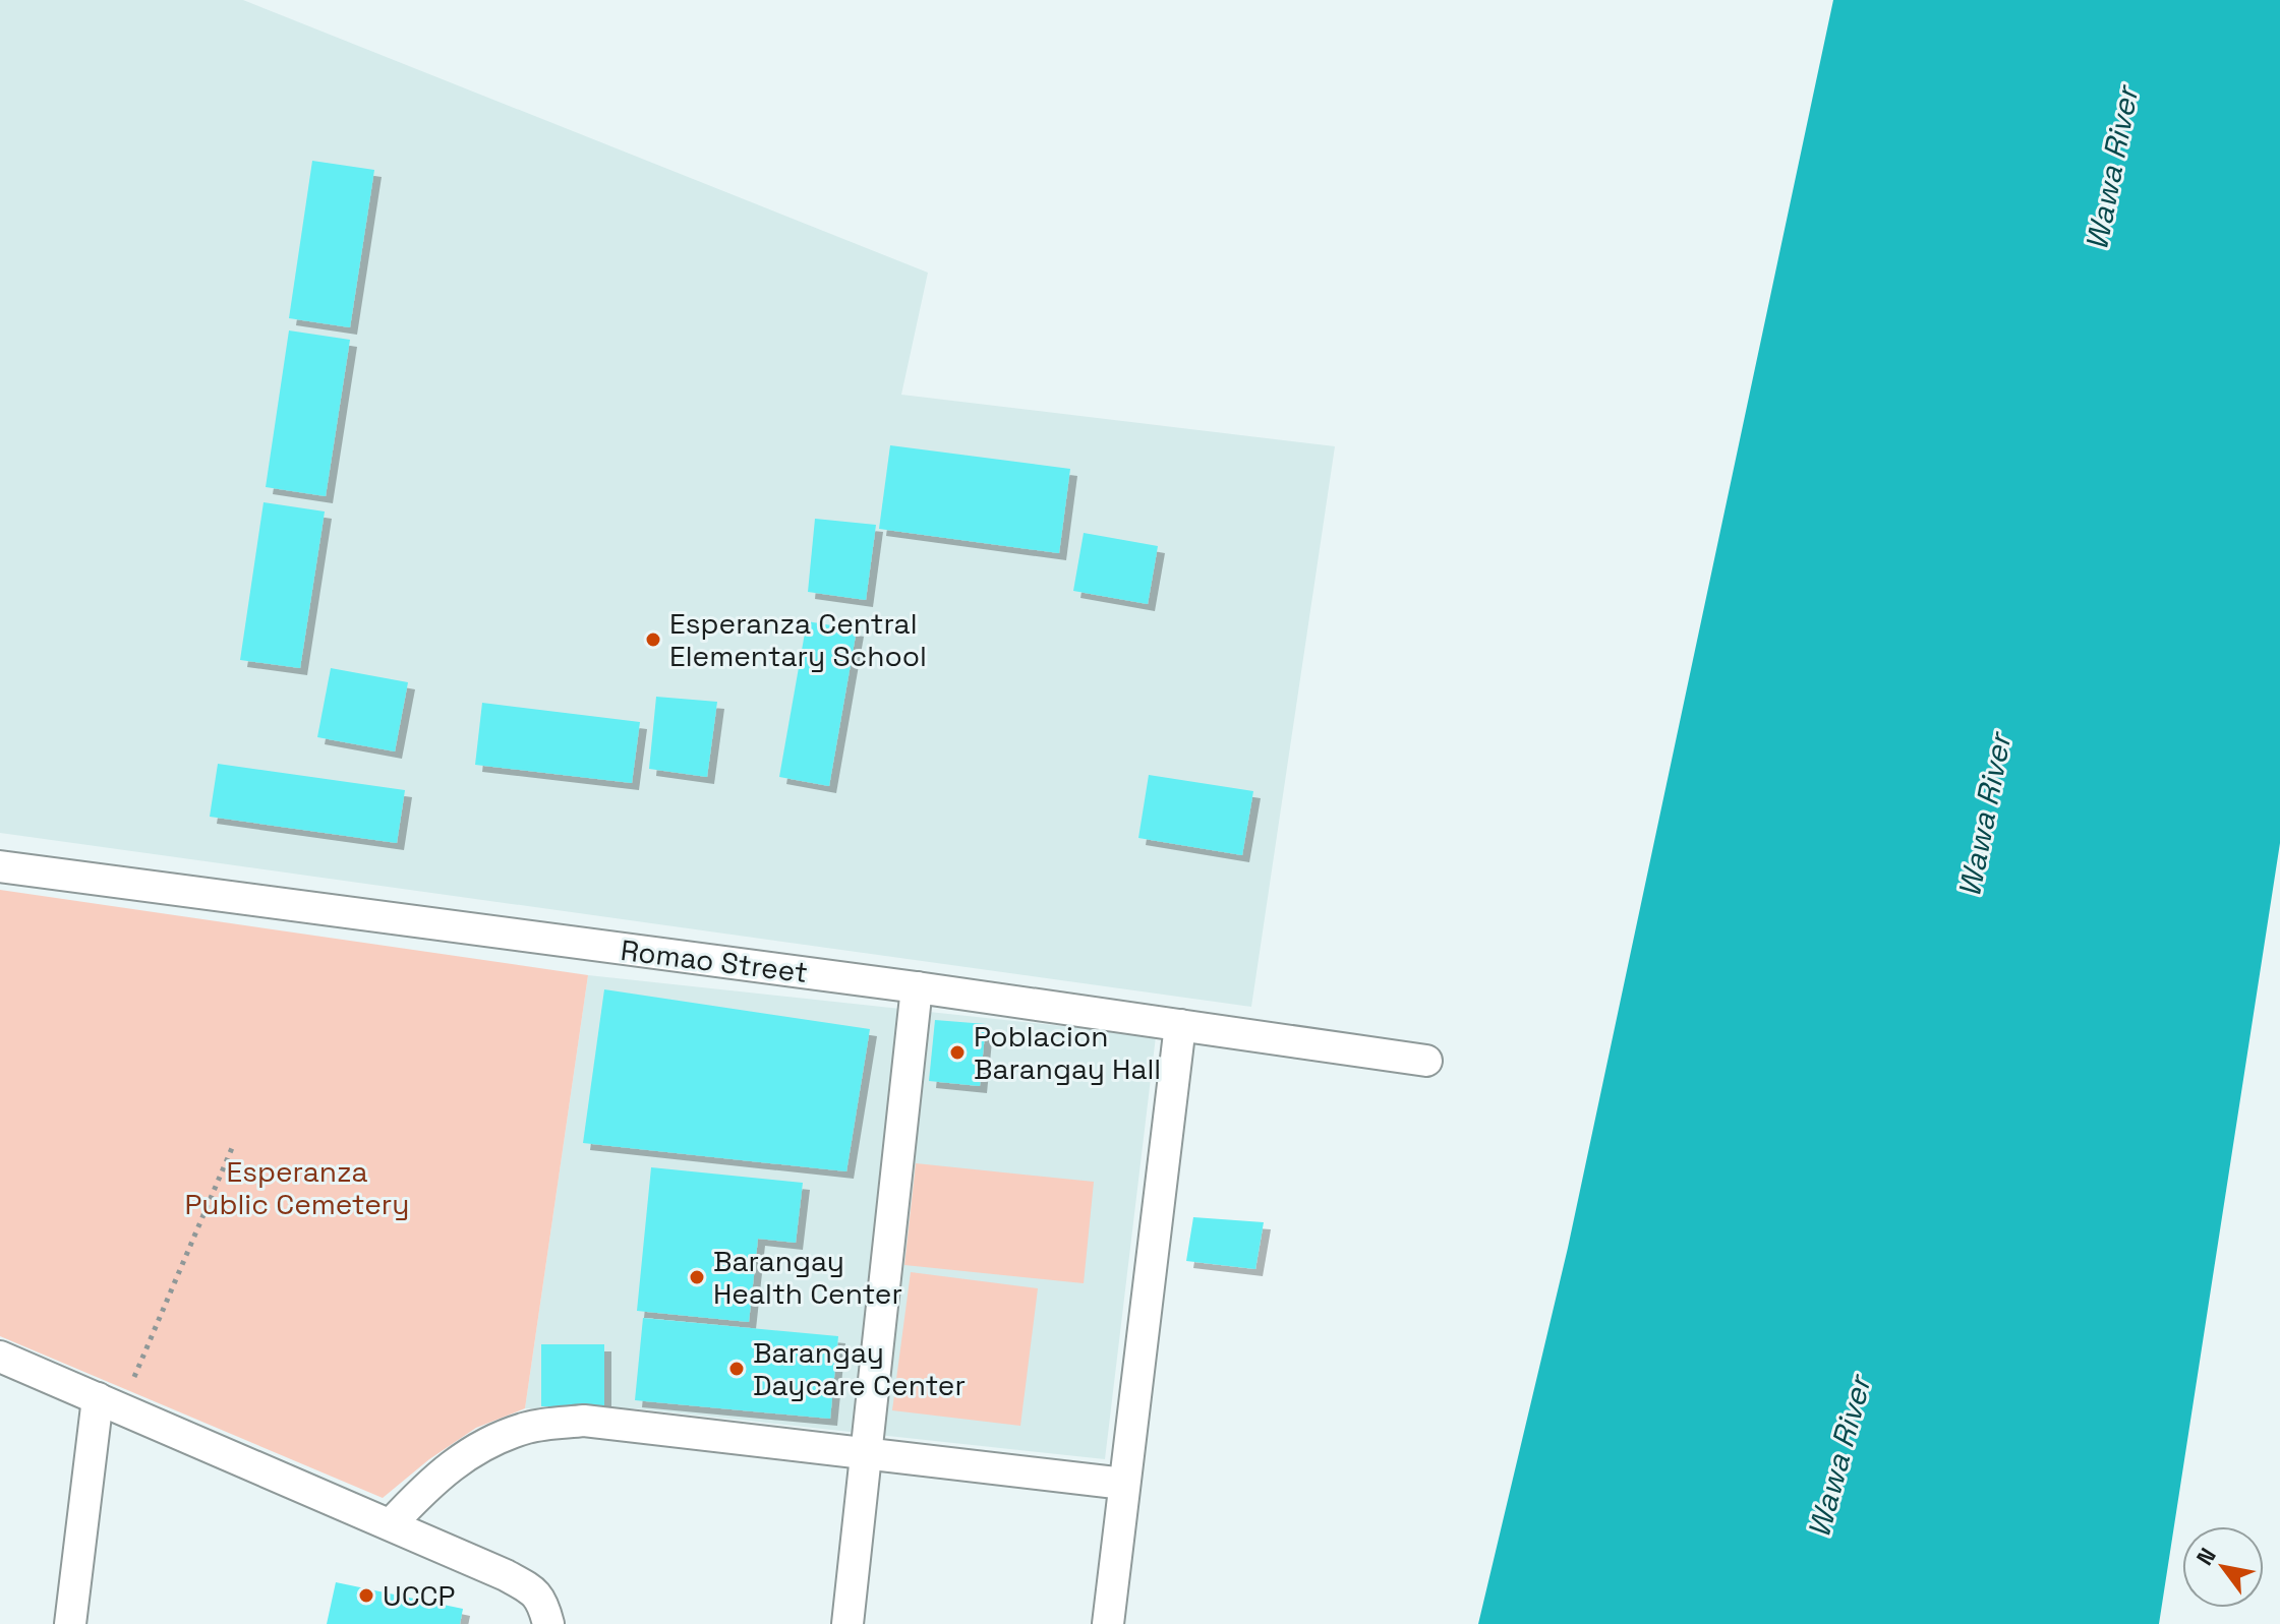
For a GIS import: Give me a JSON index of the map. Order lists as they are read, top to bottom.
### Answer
{
  "streets": {
    "street": ["Romao Street"]
  },
  "water": ["Wawa River"],
  "parks": ["Esperanza Public Cemetery"],
  "places": [
    "Esperanza Central Elementary School",
    "Poblacion Barangay Hall",
    "Barangay Health Center",
    "Barangay Daycare Center",
    "UCCP"
  ],
  "north": "top left"
}
